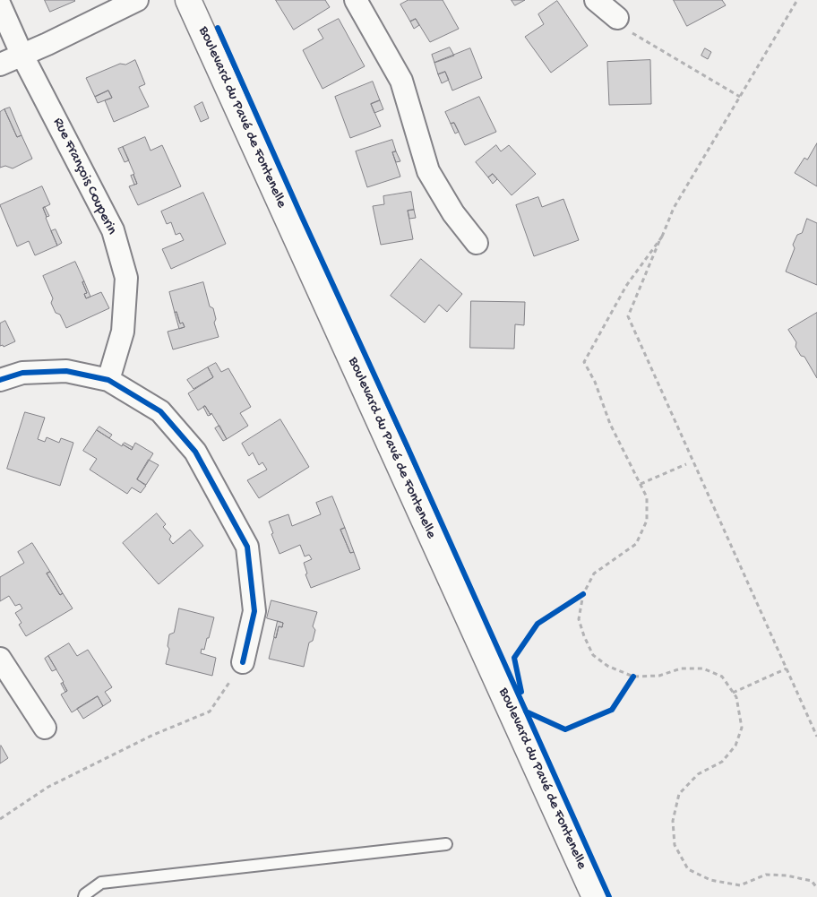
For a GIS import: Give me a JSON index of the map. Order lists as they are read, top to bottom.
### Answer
{
  "streets": {
    "main road": ["Boulevard du Pavé de Fontenelle"],
    "street": ["Rue François Couperin"]
  }
}
